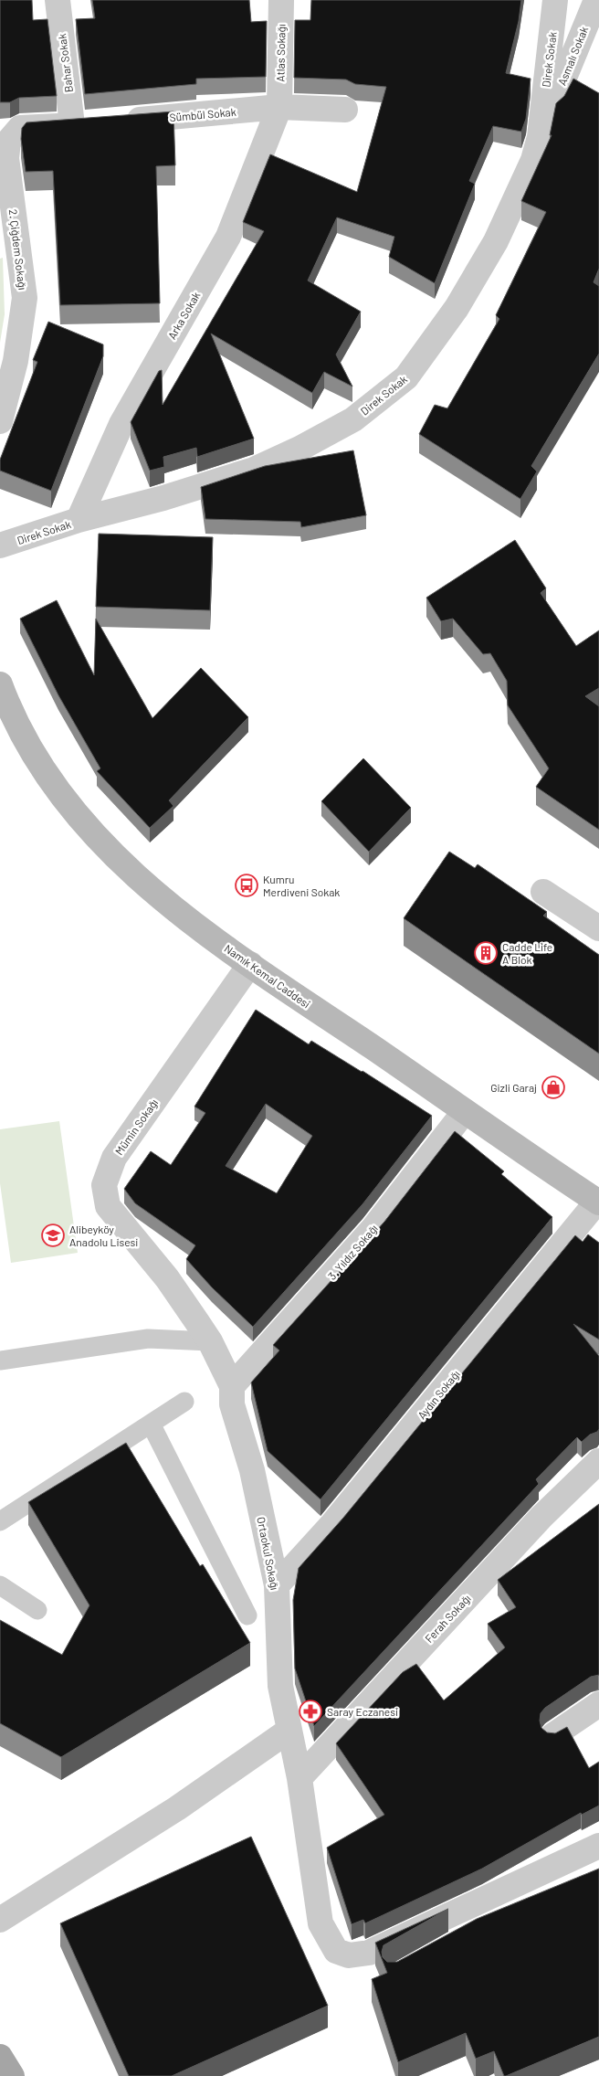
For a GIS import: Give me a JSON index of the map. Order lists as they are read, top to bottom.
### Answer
{
  "streets": {
    "main road": ["Namık Kemal Caddesi"],
    "street": [
      "Atlas Sokağı",
      "Asmalı Sokak",
      "Direk Sokak",
      "Bahar Sokak",
      "Sümbül Sokak",
      "2. Çiğdem Sokağı",
      "Arka Sokak",
      "Mümin Sokağı",
      "3. Yıldız Sokağı",
      "Aydın Sokağı",
      "Ortaokul Sokağı",
      "Ferah Sokağı"
    ]
  },
  "crossings": [
    ["Atlas Sokağı", "Sümbül Sokak"],
    ["Atlas Sokağı", "Arka Sokak"],
    ["Asmalı Sokak", "Direk Sokak"],
    ["Direk Sokak", "Arka Sokak"],
    ["Bahar Sokak", "2. Çiğdem Sokağı"],
    ["Sümbül Sokak", "Arka Sokak"],
    ["Namık Kemal Caddesi", "Mümin Sokağı"],
    ["Namık Kemal Caddesi", "3. Yıldız Sokağı"],
    ["Namık Kemal Caddesi", "Aydın Sokağı"],
    ["Mümin Sokağı", "3. Yıldız Sokağı"],
    ["Mümin Sokağı", "Ortaokul Sokağı"],
    ["3. Yıldız Sokağı", "Ortaokul Sokağı"],
    ["Aydın Sokağı", "Ortaokul Sokağı"],
    ["Ortaokul Sokağı", "Ferah Sokağı"]
  ],
  "places": {
    "bus stop": ["Kumru Merdiveni Sokak"],
    "building": ["Cadde Life A Blok"],
    "shop": ["Gizli Garaj"],
    "school or university": ["Alibeyköy Anadolu Lisesi"],
    "pharmacy": ["Saray Eczanesi"]
  }
}
